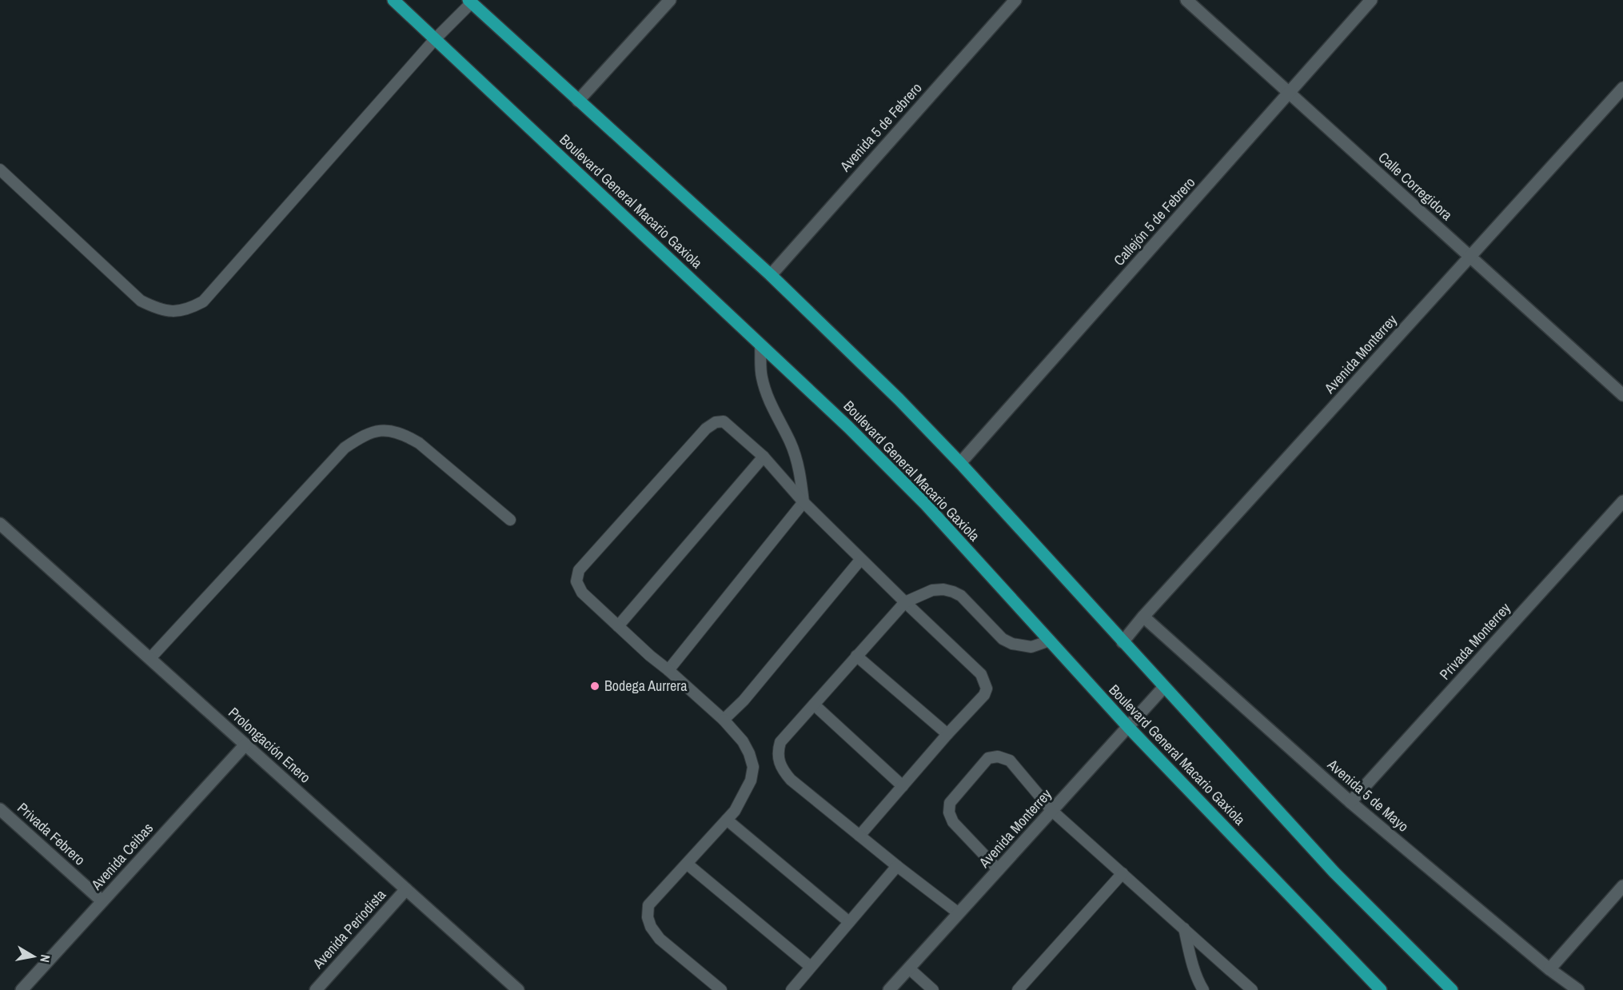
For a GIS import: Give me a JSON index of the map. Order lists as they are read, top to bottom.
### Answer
{
  "streets": {
    "main road": ["Boulevard General Macario Gaxiola"],
    "street": [
      "Avenida 5 de Febrero",
      "Calle Corregidora",
      "Callejón 5 de Febrero",
      "Avenida Monterrey",
      "Privada Monterrey",
      "Prolongación Enero",
      "Avenida 5 de Mayo",
      "Privada Febrero",
      "Avenida Ceibas",
      "Avenida Periodista"
    ]
  },
  "crossings": [
    ["Calle Corregidora", "Callejón 5 de Febrero"],
    ["Calle Corregidora", "Avenida Monterrey"],
    ["Boulevard General Macario Gaxiola", "Avenida Monterrey"],
    ["Avenida Monterrey", "Avenida 5 de Mayo"],
    ["Privada Monterrey", "Avenida 5 de Mayo"],
    ["Prolongación Enero", "Avenida Ceibas"],
    ["Prolongación Enero", "Avenida Periodista"],
    ["Privada Febrero", "Avenida Ceibas"]
  ],
  "places": ["Bodega Aurrera"],
  "north": "right"
}
